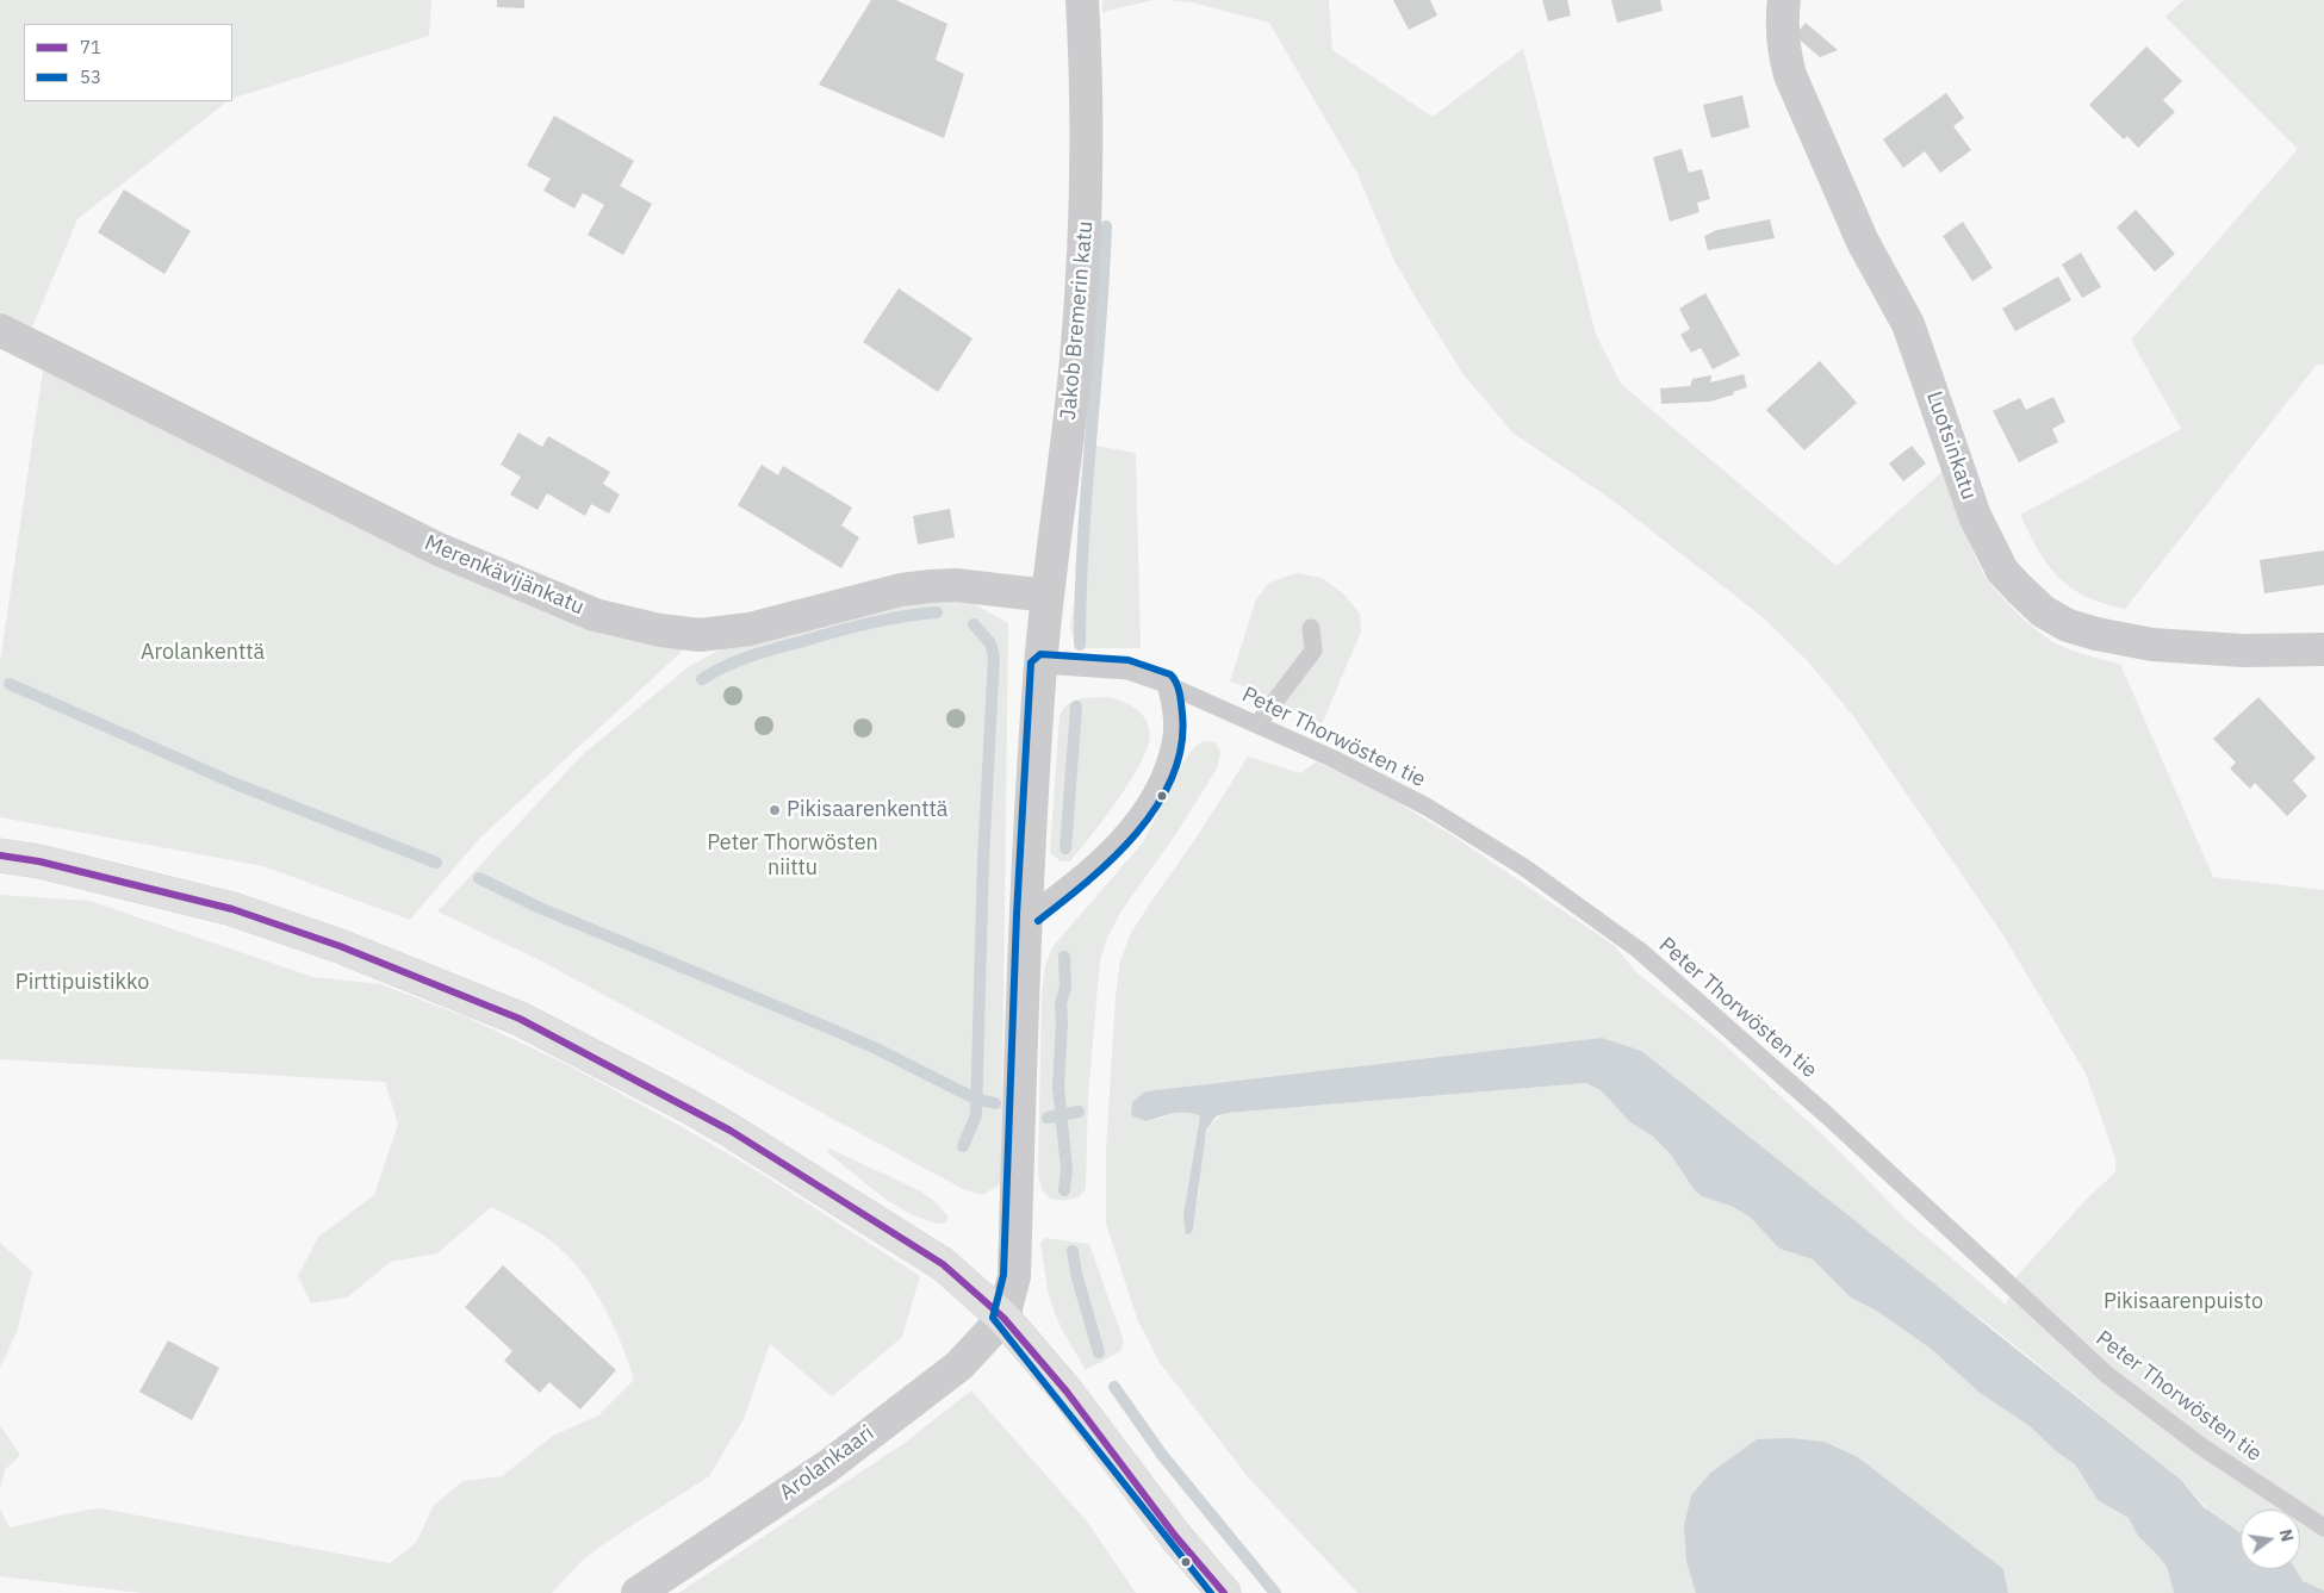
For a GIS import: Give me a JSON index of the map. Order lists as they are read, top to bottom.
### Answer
{
  "streets": {
    "street": [
      "Jakob Bremerin katu",
      "Luotsinkatu",
      "Merenkävijänkatu",
      "Arolankaari"
    ],
    "lane": ["Peter Thorwösten tie"]
  },
  "crossings": [
    ["Jakob Bremerin katu", "Merenkävijänkatu"],
    ["Jakob Bremerin katu", "Peter Thorwösten tie"],
    ["Jakob Bremerin katu", "Arolankaari"]
  ],
  "parks": [
    "Arolankenttä",
    "Peter Thorwösten niittu",
    "Pirttipuistikko",
    "Pikisaarenpuisto"
  ],
  "places": ["Pikisaarenkenttä"],
  "lines": ["transit line 53", "transit line 71"],
  "legend": ["71", "53"],
  "north": "right"
}
